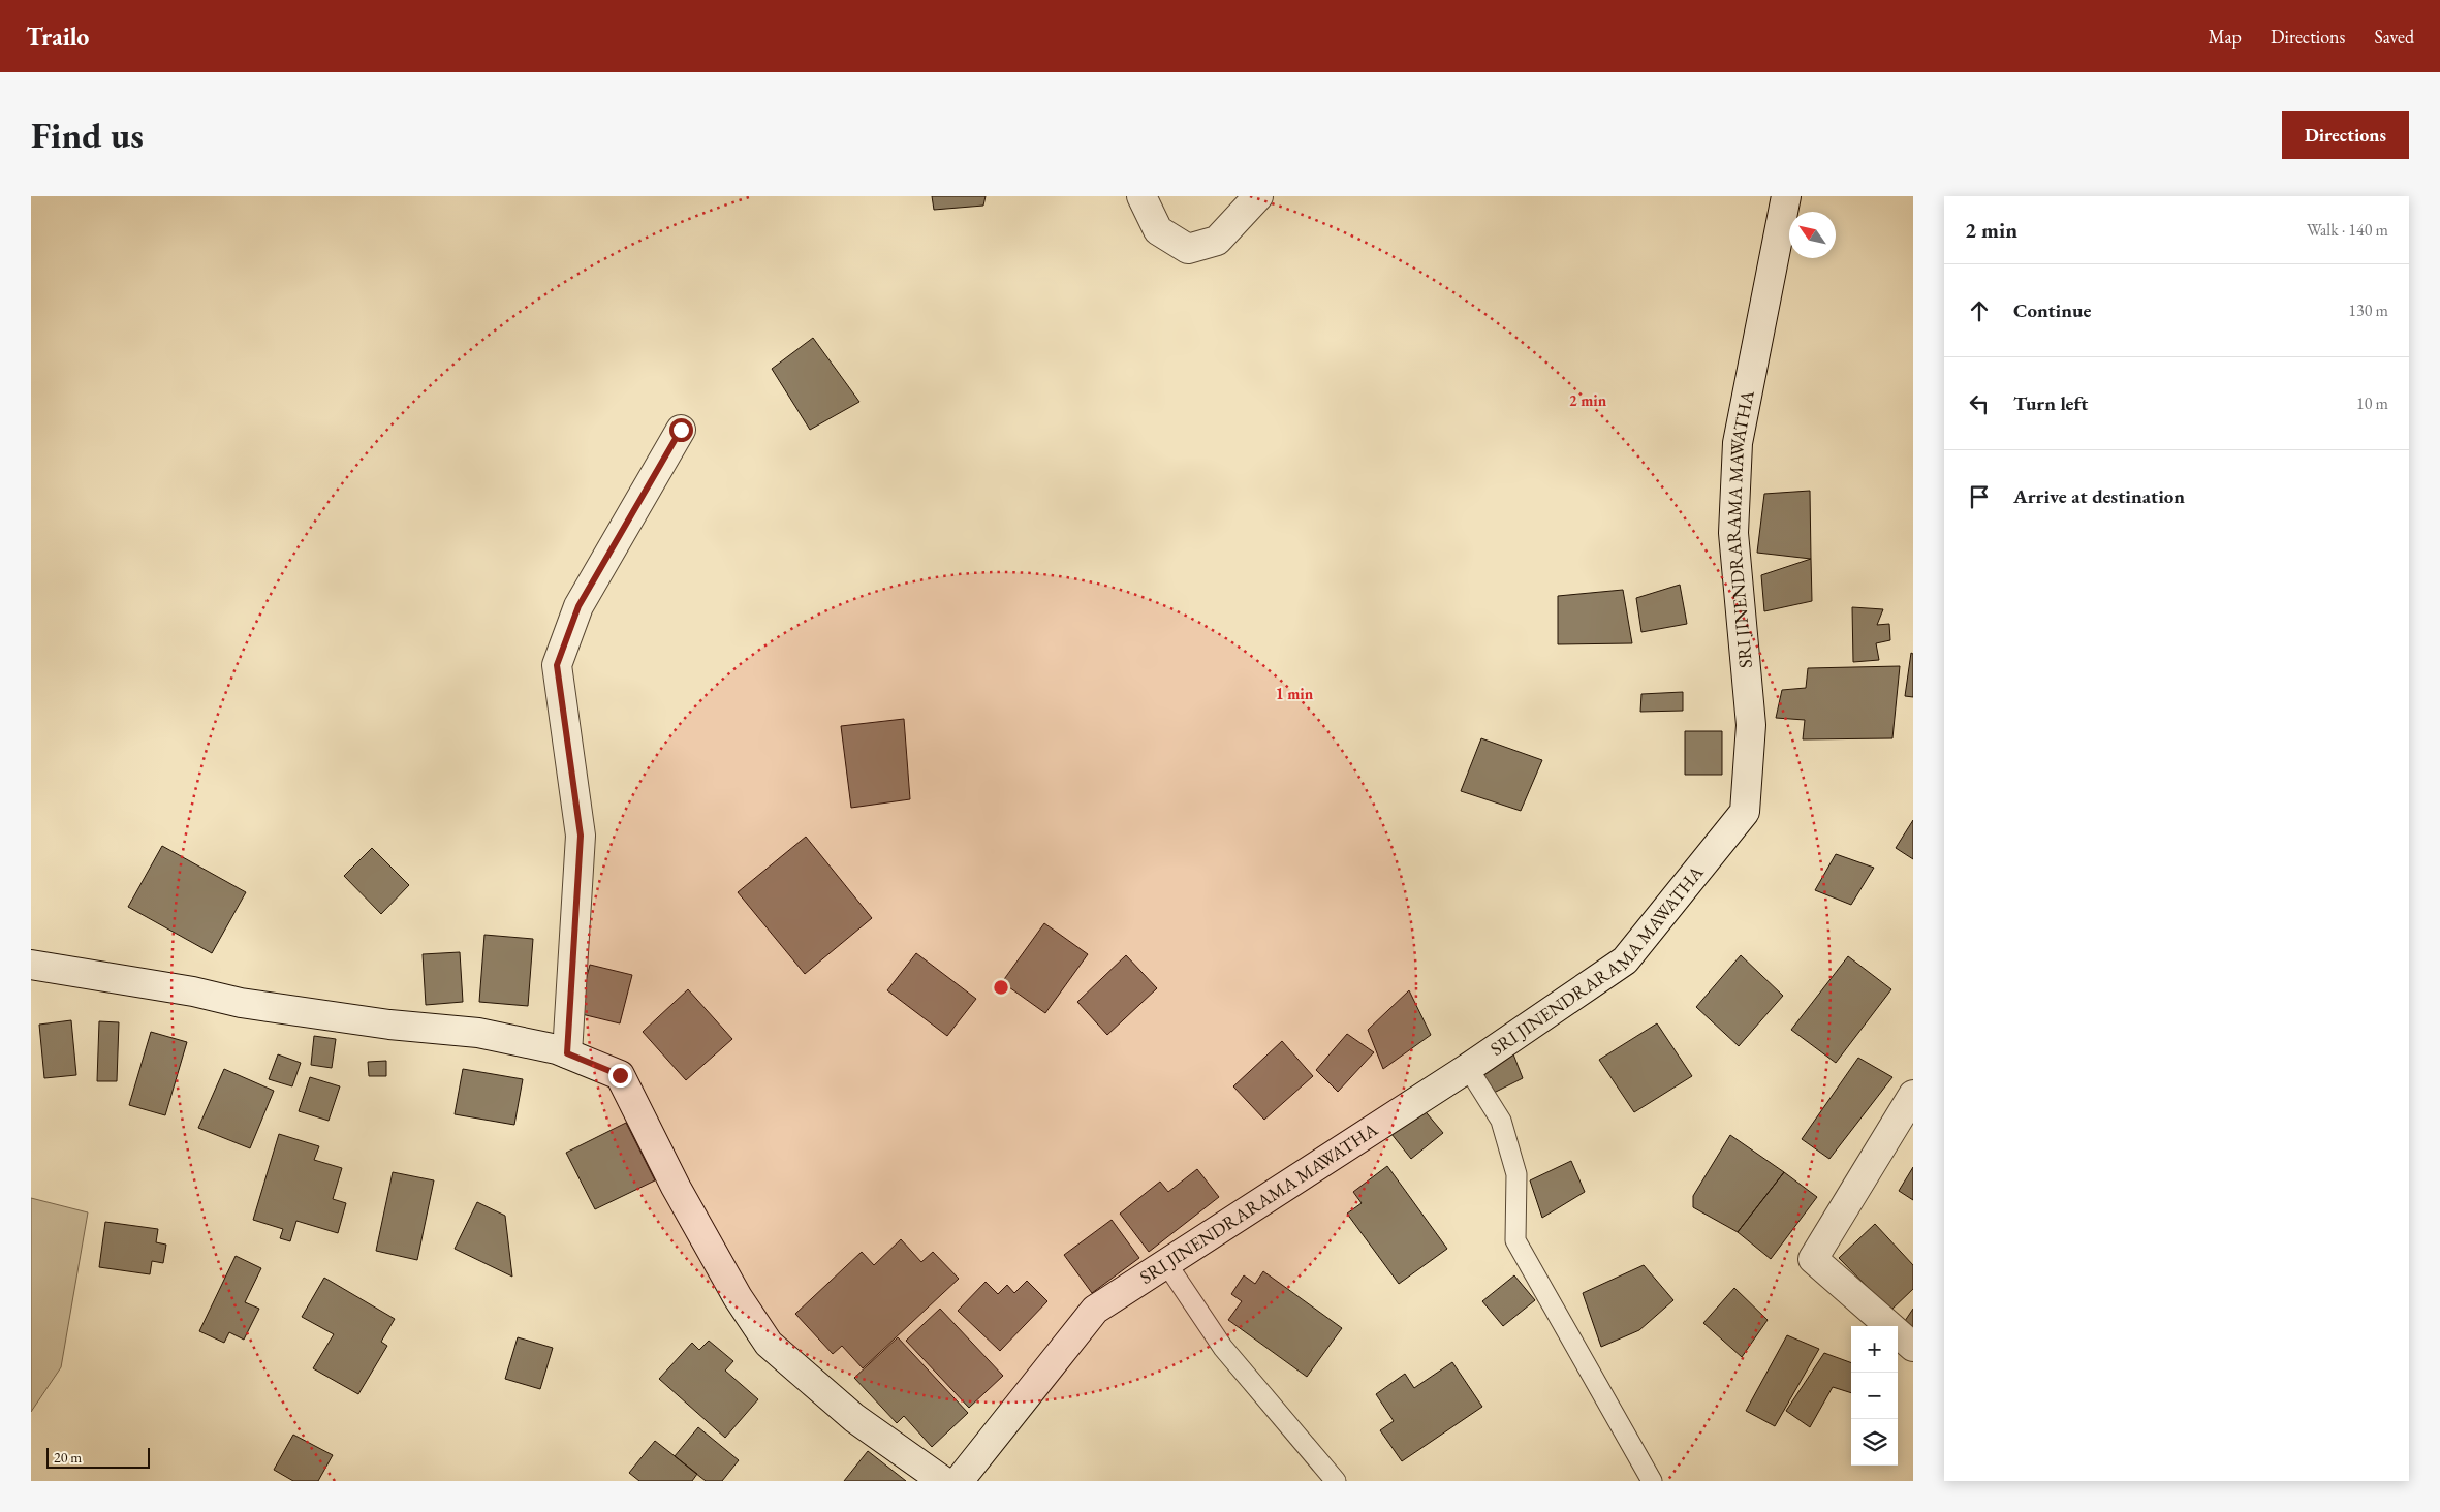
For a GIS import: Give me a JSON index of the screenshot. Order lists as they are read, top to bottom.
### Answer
{
  "streets": {
    "street": ["SRI JINENDRARAMA MAWATHA"]
  },
  "scale_bar": "20 m",
  "north": "top left",
  "page": {
    "header": "Trailo",
    "nav": ["Map", "Directions", "Saved"],
    "buttons": "Directions",
    "title": "Find us",
    "heading": ["2 min", "Walk · 140 m"],
    "list": [
      ["Continue", "130 m"],
      ["Turn left", "10 m"],
      "Arrive at destination"
    ],
    "map_buttons": ["+", "−"],
    "scale": "20 m"
  },
  "rings": ["2 min", "1 min"]
}
